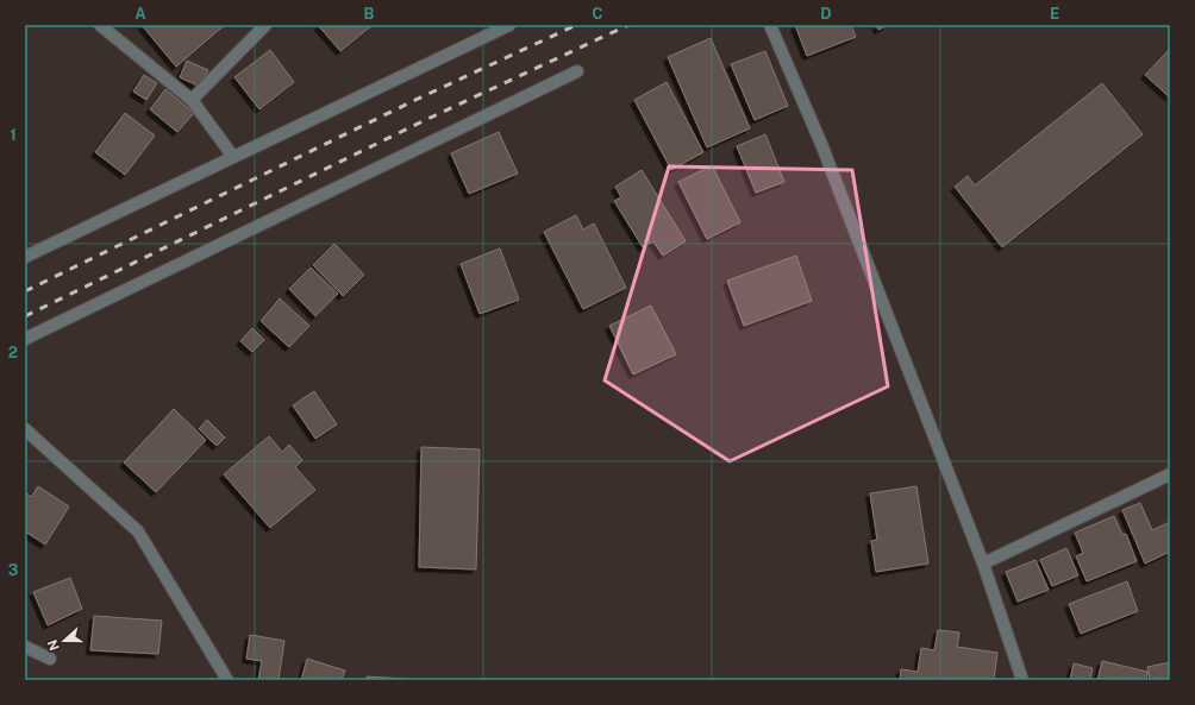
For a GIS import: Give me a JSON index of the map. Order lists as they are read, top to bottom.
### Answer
{
  "north": "left",
  "grid": {
    "columns": [
      "A",
      "B",
      "C",
      "D",
      "E"
    ],
    "rows": ["1", "2", "3"]
  }
}
